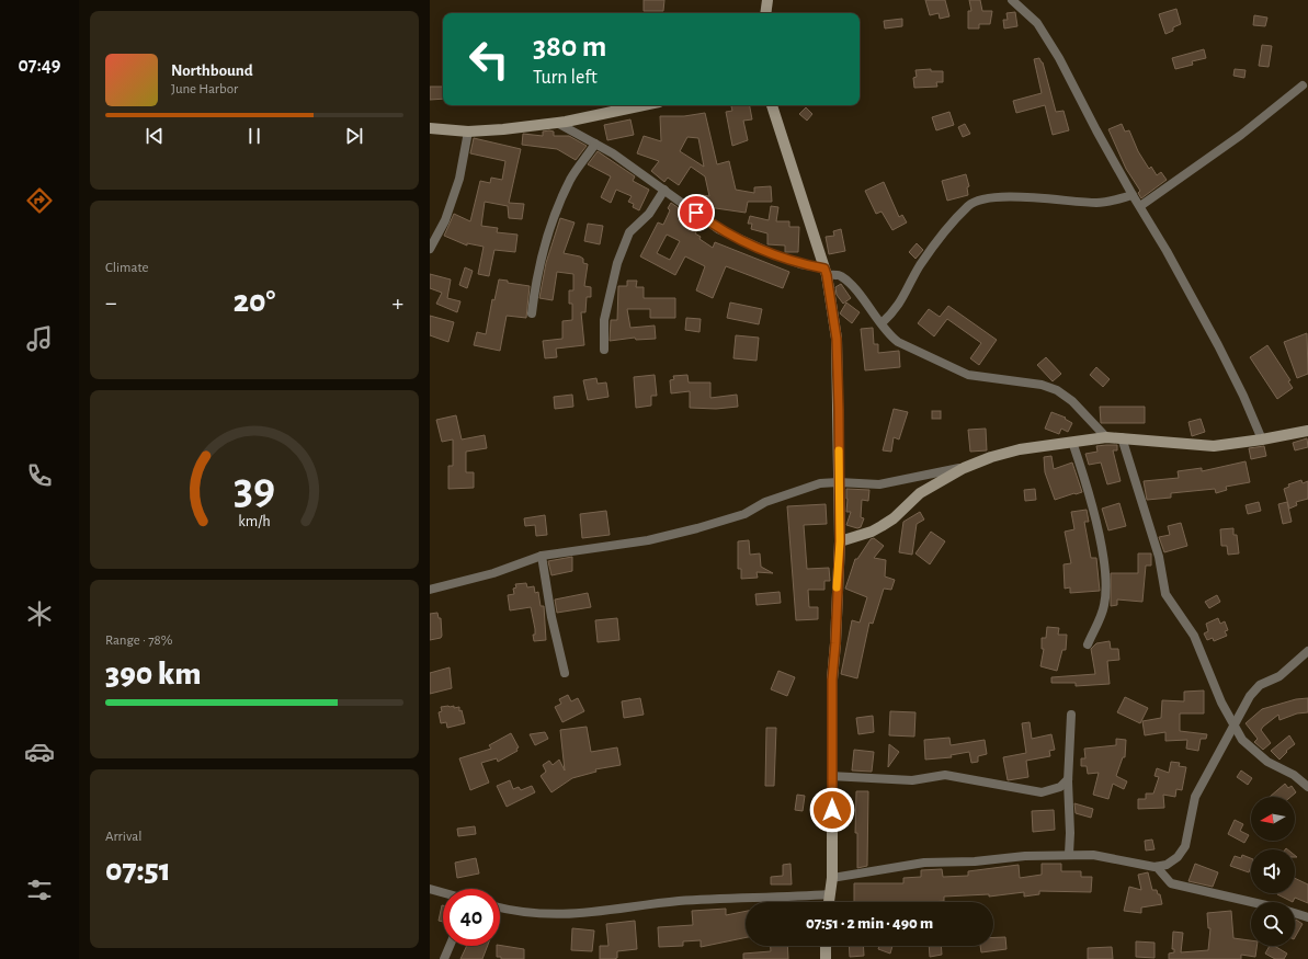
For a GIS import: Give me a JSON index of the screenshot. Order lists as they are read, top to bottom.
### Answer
{
  "north": "left",
  "page": {
    "tabs": "07:49",
    "turn": ["380 m", "Turn left"],
    "song": ["Northbound", "June Harbor"],
    "tile": [
      "Climate",
      ["Range · 78%", "390 km"],
      ["Arrival", "07:51"]
    ],
    "heat": ["−", "20°", "+"],
    "limit": "40",
    "trip": "07:51 · 2 min · 490 m",
    "gauge": ["39", "km/h"]
  }
}
